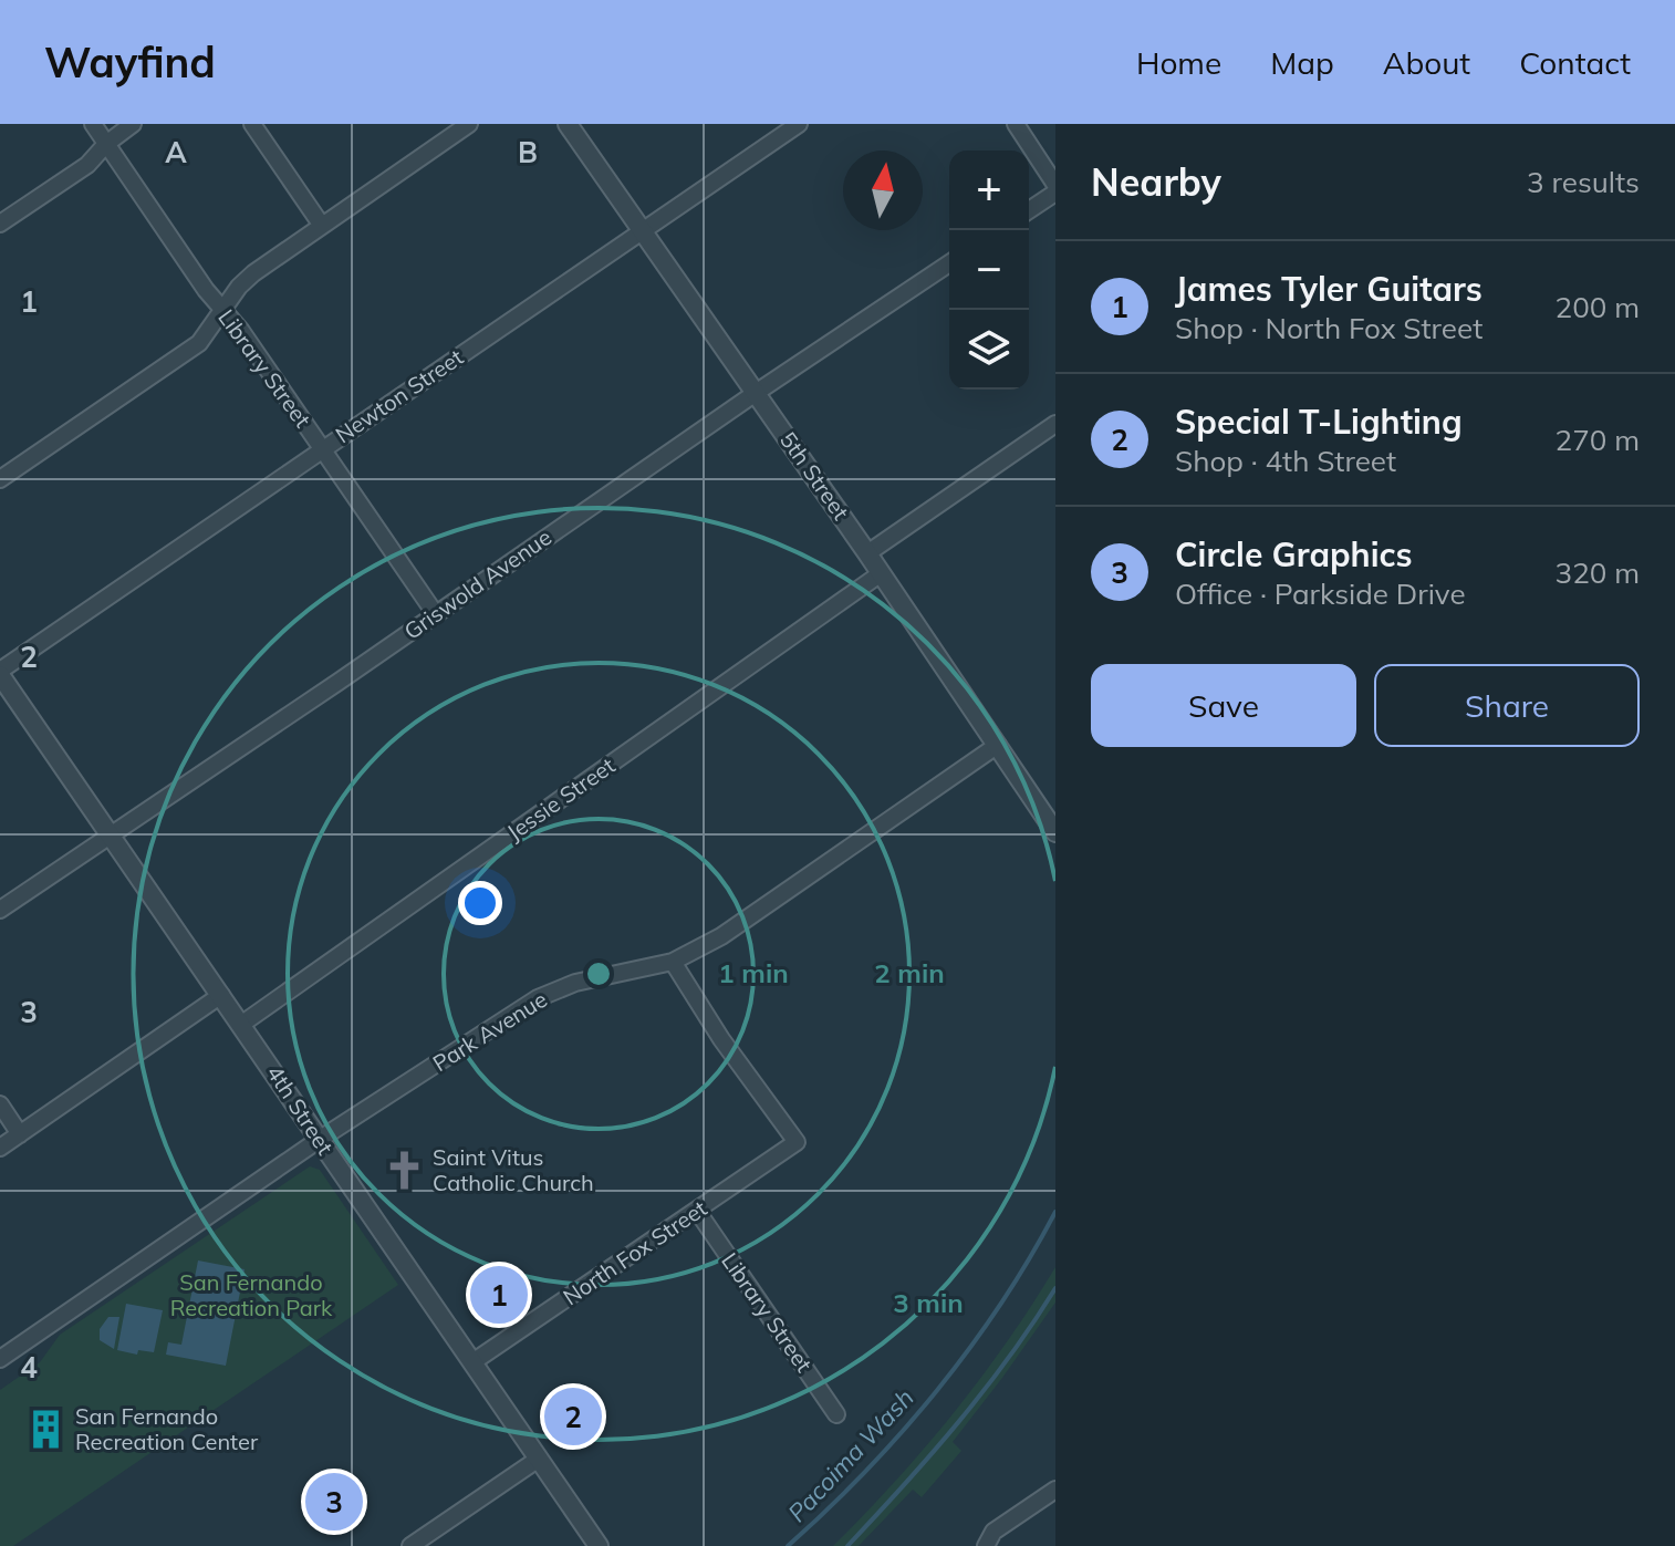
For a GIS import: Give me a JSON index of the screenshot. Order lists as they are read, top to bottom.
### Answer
{
  "streets": {
    "street": [
      "Library Street",
      "Newton Street",
      "5th Street",
      "Griswold Avenue",
      "Jessie Street",
      "Park Avenue",
      "4th Street",
      "North Fox Street"
    ]
  },
  "crossings": [
    ["Library Street", "Newton Street"],
    ["Library Street", "Griswold Avenue"],
    ["Library Street", "North Fox Street"],
    ["Newton Street", "5th Street"],
    ["Newton Street", "4th Street"],
    ["5th Street", "Griswold Avenue"],
    ["5th Street", "Jessie Street"],
    ["5th Street", "Park Avenue"],
    ["Griswold Avenue", "4th Street"],
    ["Jessie Street", "4th Street"],
    ["Park Avenue", "4th Street"],
    ["Park Avenue", "North Fox Street"],
    ["4th Street", "North Fox Street"]
  ],
  "water": ["Pacoima Wash"],
  "parks": ["San Fernando Recreation Park"],
  "places": {
    "church": ["Saint Vitus Catholic Church"],
    "building": ["San Fernando Recreation Center"]
  },
  "north": "top",
  "page": {
    "header": "Wayfind",
    "nav": [
      "Home",
      "Map",
      "About",
      "Contact"
    ],
    "heading": ["Nearby", "3 results"],
    "map_buttons": ["+", "−"],
    "list": [
      {
        "mark": "1",
        "name": "James Tyler Guitars",
        "note": "Shop · North Fox Street",
        "value": "200 m"
      },
      {
        "mark": "2",
        "name": "Special T-Lighting",
        "note": "Shop · 4th Street",
        "value": "270 m"
      },
      {
        "mark": "3",
        "name": "Circle Graphics",
        "note": "Office · Parkside Drive",
        "value": "320 m"
      }
    ],
    "buttons": ["Save", "Share"],
    "pins": ["1", "2", "3"]
  },
  "grid": {
    "columns": ["A", "B"],
    "rows": [
      "1",
      "2",
      "3",
      "4"
    ]
  },
  "rings": ["1 min", "2 min", "3 min"]
}
